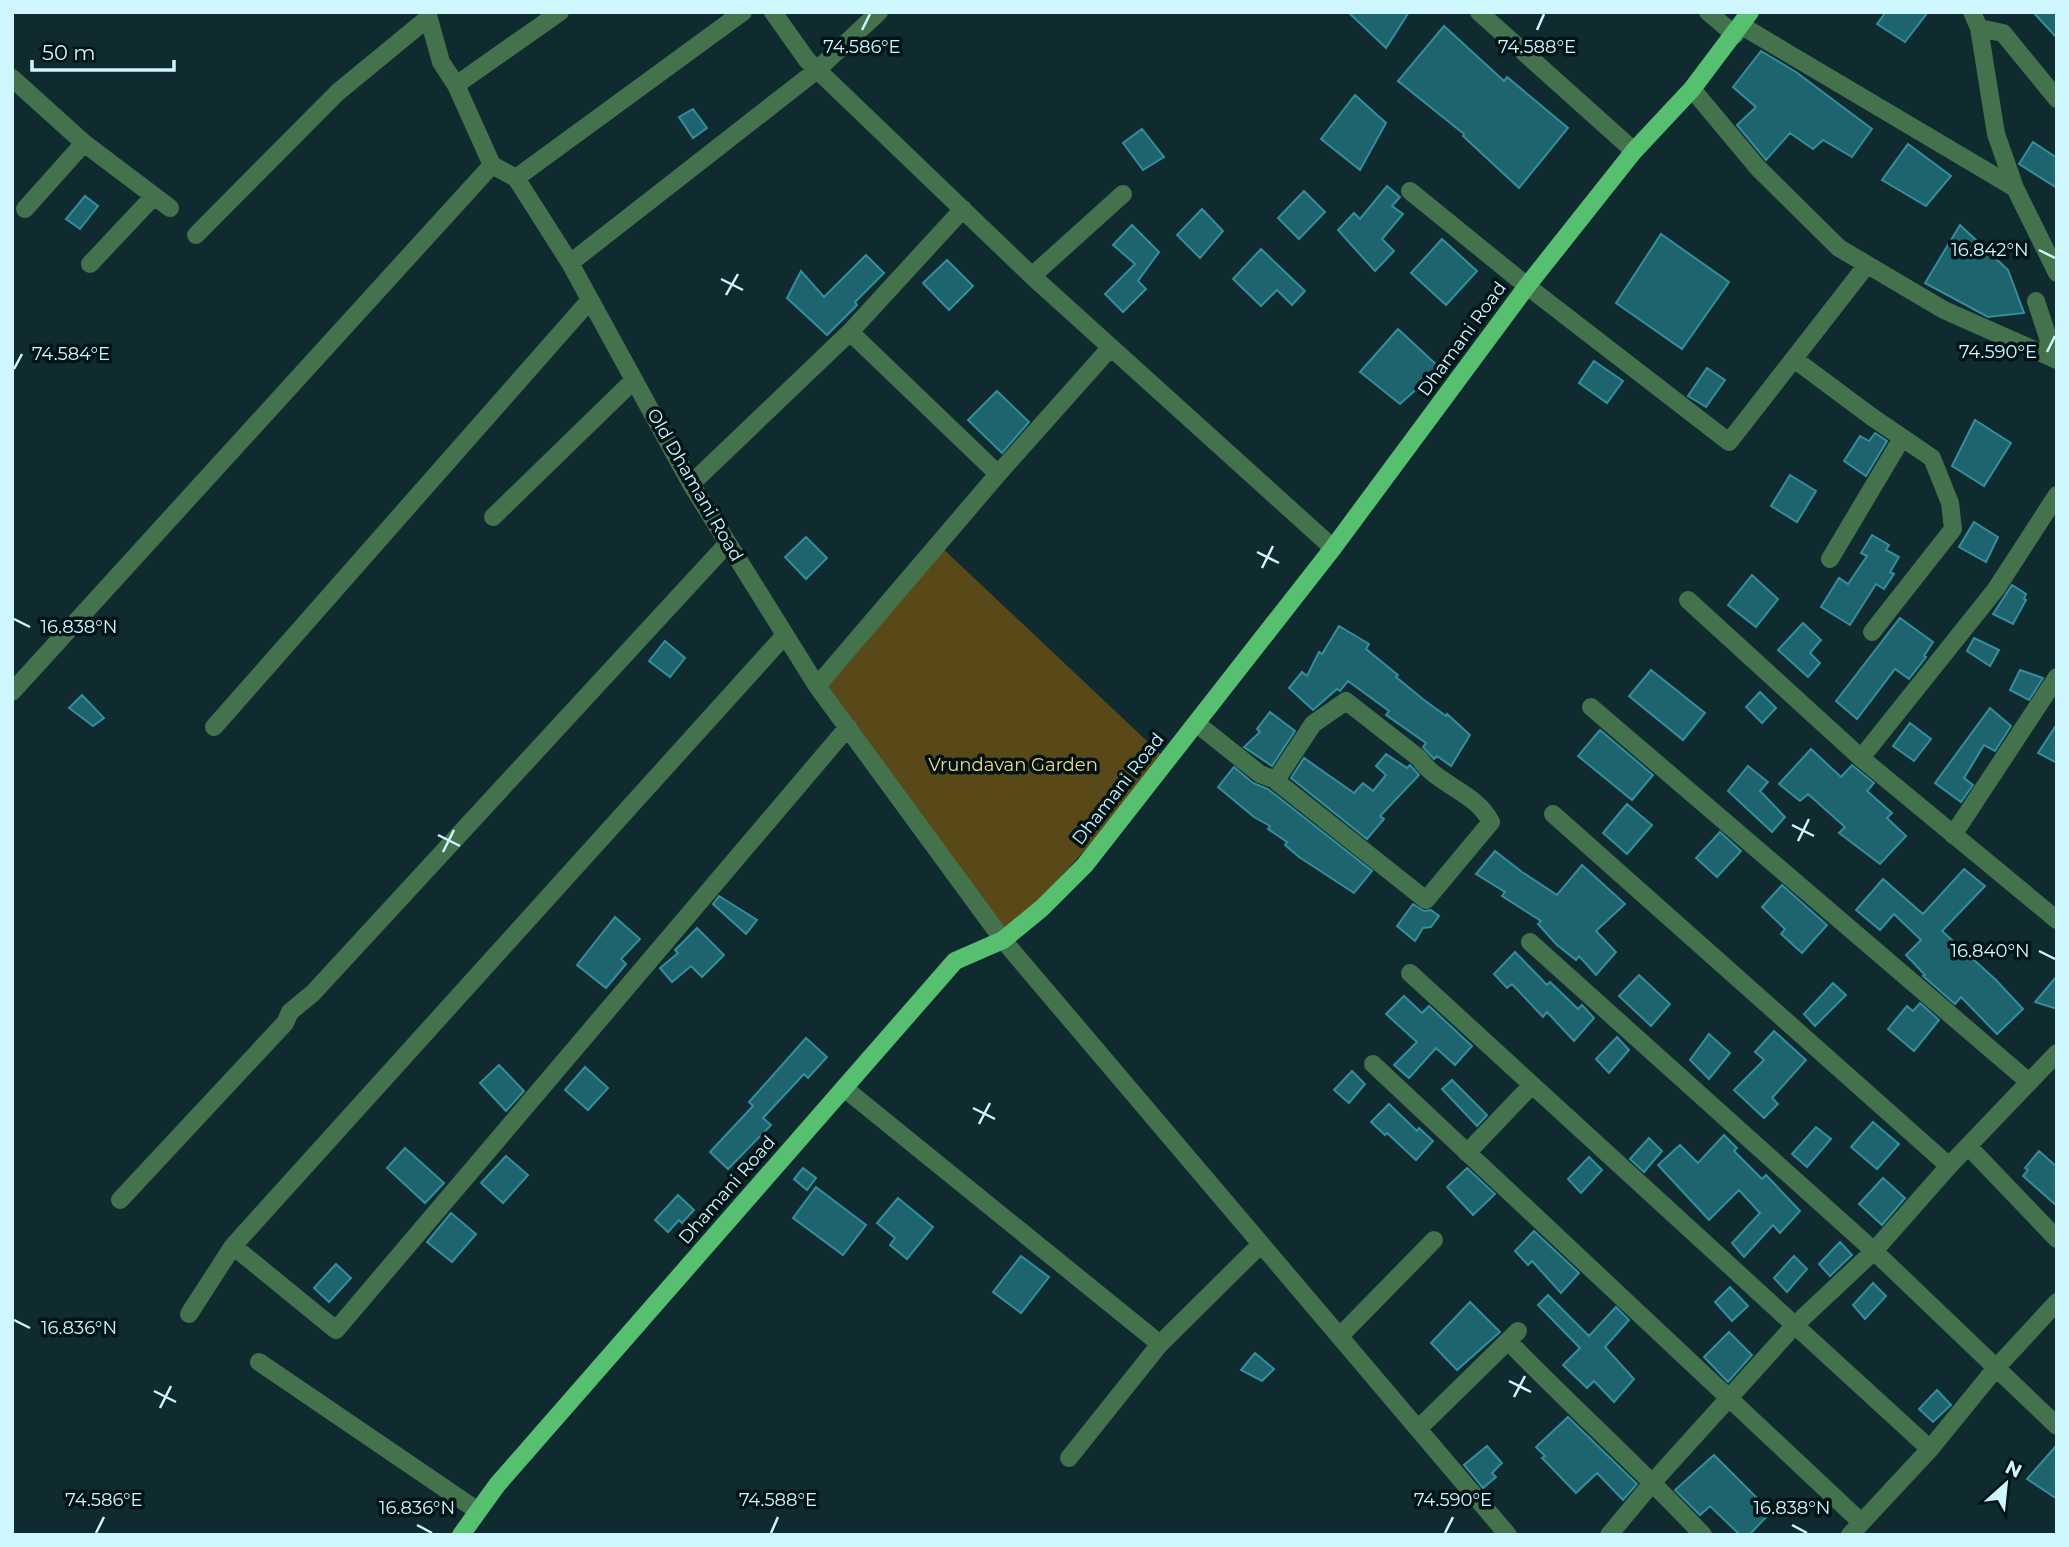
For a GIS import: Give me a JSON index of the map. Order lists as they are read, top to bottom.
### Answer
{
  "streets": {
    "main road": ["Dhamani Road"],
    "street": ["Old Dhamani Road"]
  },
  "crossings": [
    ["Dhamani Road", "Old Dhamani Road"]
  ],
  "parks": ["Vrundavan Garden"],
  "scale_bar": "50 m",
  "north": "top right",
  "coordinates": [
    "74.586°E",
    "74.588°E",
    "16.842°N",
    "74.590°E",
    "74.584°E",
    "16.838°N",
    "16.840°N",
    "16.836°N"
  ]
}
